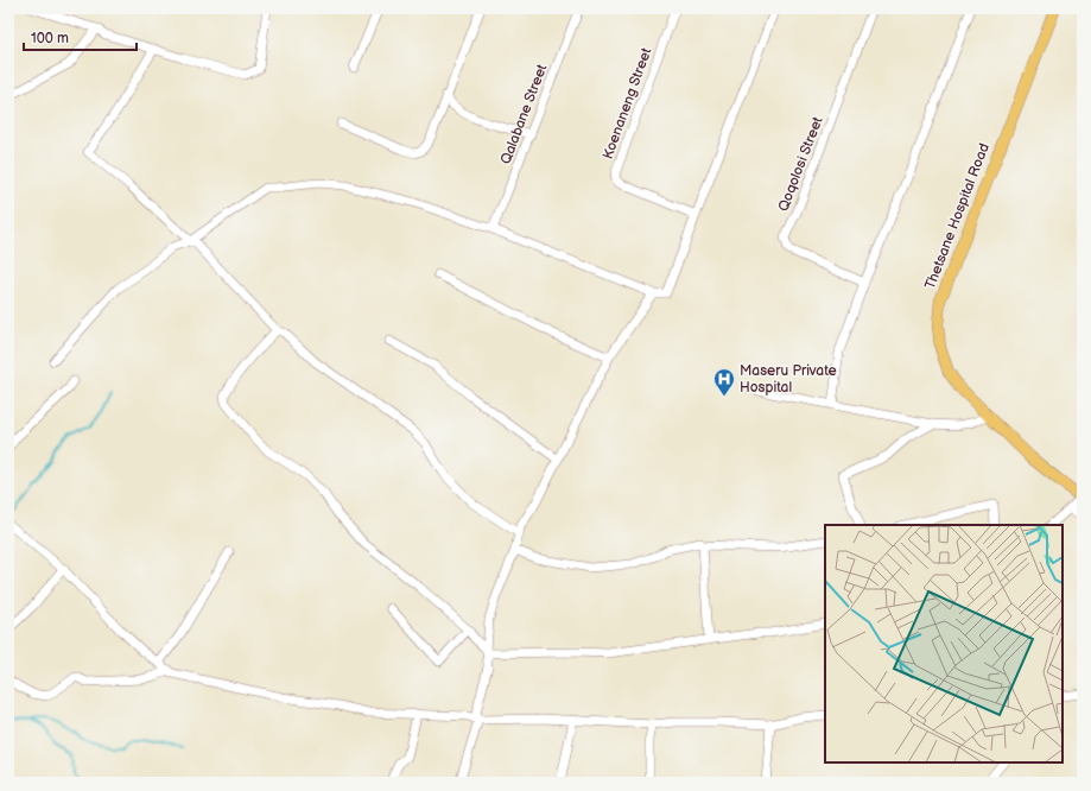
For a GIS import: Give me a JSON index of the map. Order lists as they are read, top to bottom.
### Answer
{
  "streets": {
    "main road": ["Thetsane Hospital Road"],
    "street": ["Koenaneng Street", "Qalabane Street", "Qoqolosi Street"]
  },
  "places": {
    "hospital": ["Maseru Private Hospital"]
  },
  "scale_bar": "100 m"
}
